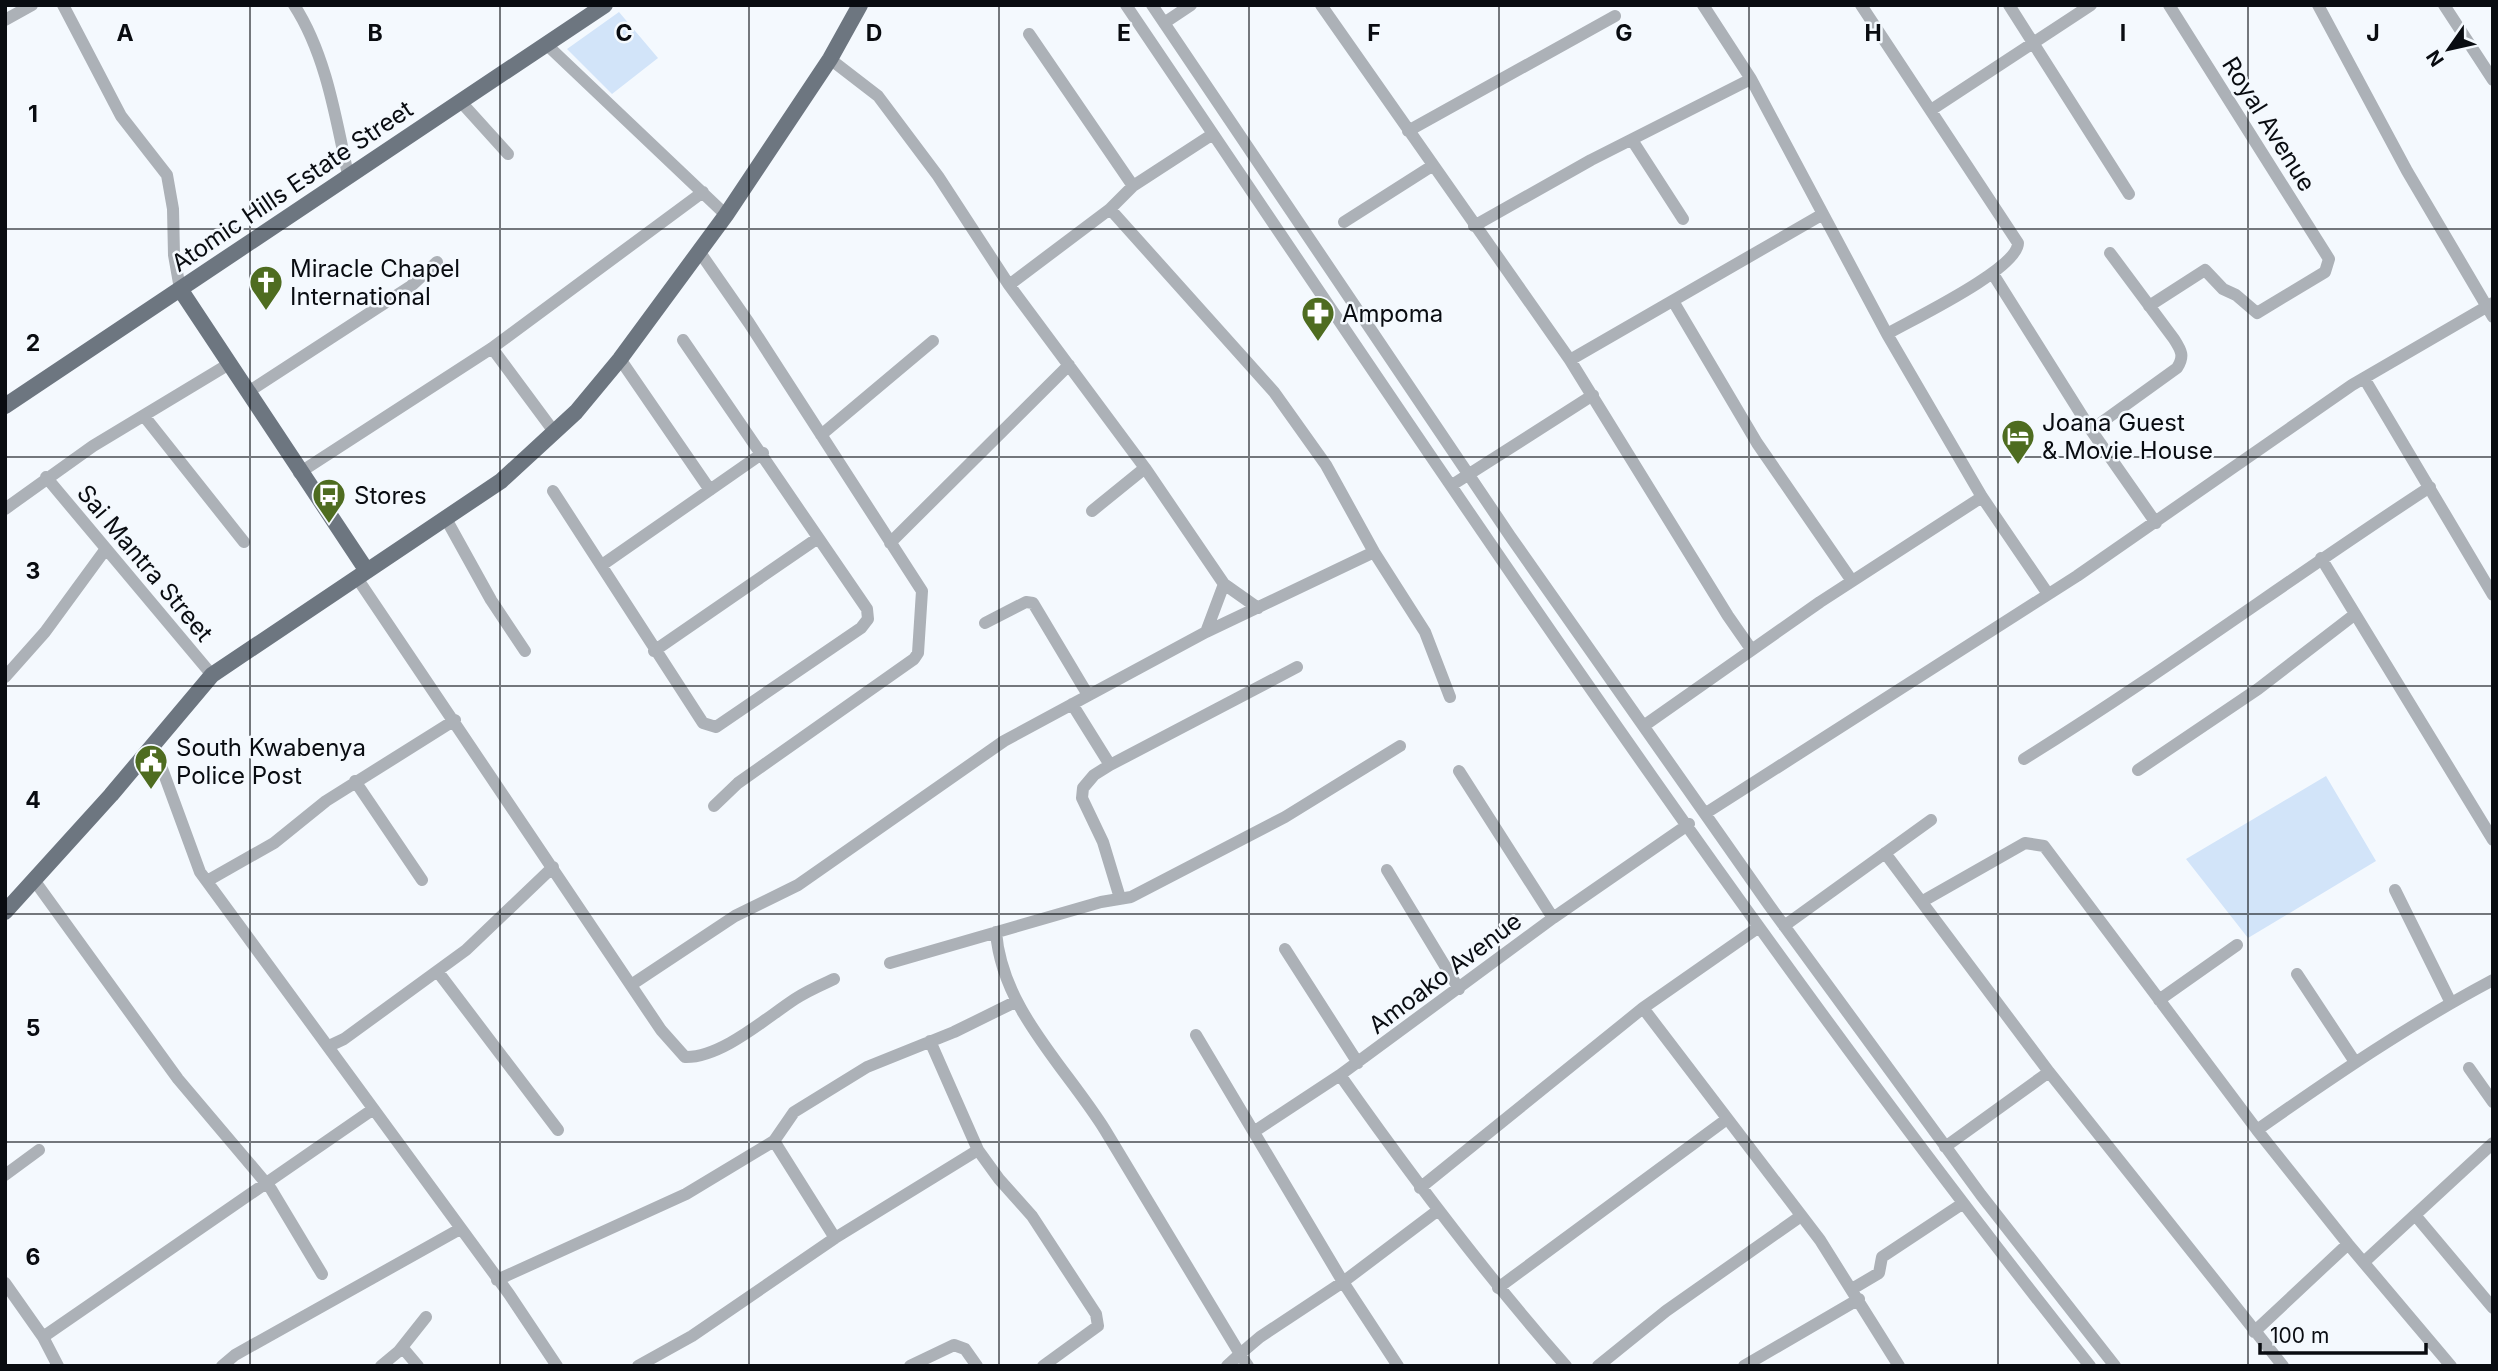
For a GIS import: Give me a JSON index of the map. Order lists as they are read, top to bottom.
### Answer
{
  "streets": {
    "main road": ["Atomic Hills Estate Street"],
    "street": ["Royal Avenue", "Sai Mantra Street", "Amoako Avenue"]
  },
  "places": {
    "church": ["Miracle Chapel International"],
    "pharmacy": ["Ampoma"],
    "hotel": ["Joana Guest & Movie House"],
    "bus stop": ["Stores"],
    "public building": ["South Kwabenya Police Post"]
  },
  "scale_bar": "100 m",
  "north": "bottom left",
  "grid": {
    "columns": [
      "A",
      "B",
      "C",
      "D",
      "E",
      "F",
      "G",
      "H",
      "I",
      "J"
    ],
    "rows": [
      "1",
      "2",
      "3",
      "4",
      "5",
      "6"
    ]
  }
}
